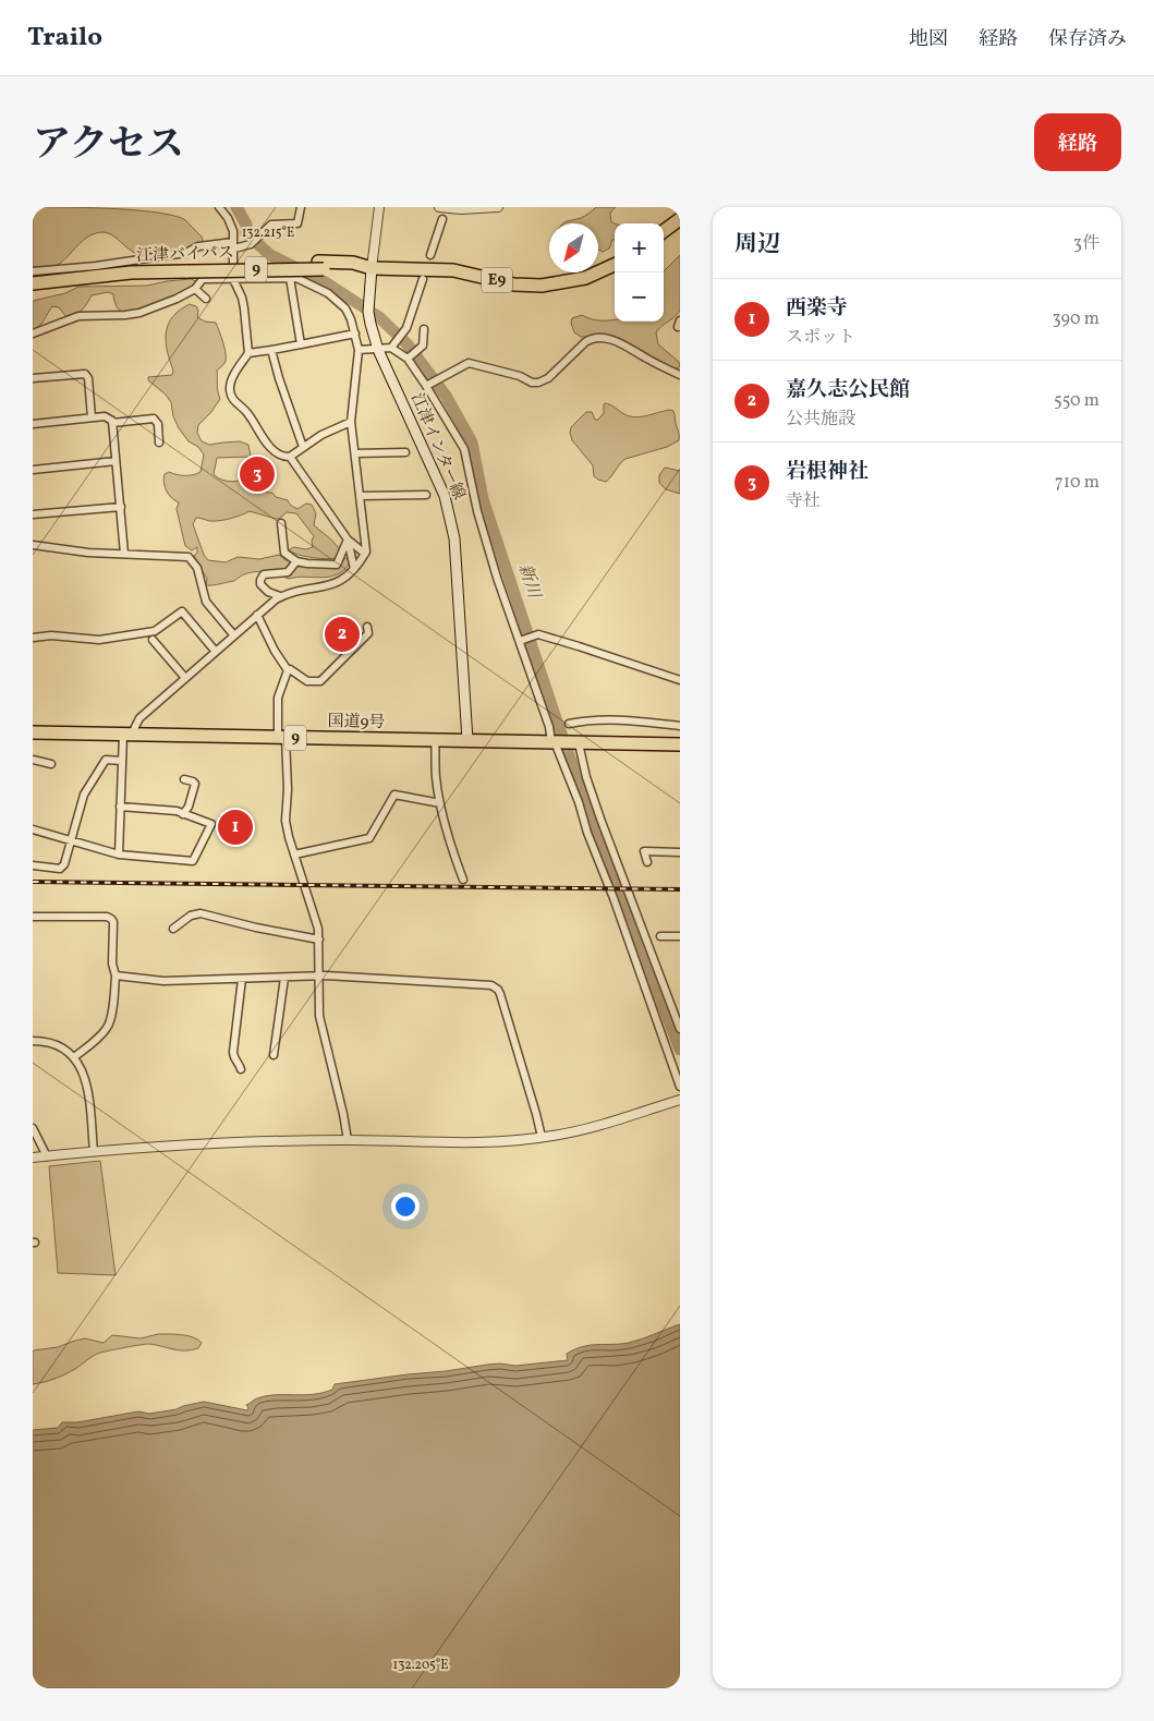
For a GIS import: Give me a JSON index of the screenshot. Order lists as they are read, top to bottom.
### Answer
{
  "streets": {
    "highway": [
      "江津バイパス",
      "9",
      "E9",
      "国道9号"
    ],
    "main road": ["江津インター線"]
  },
  "crossings": [
    ["江津バイパス", "E9"],
    ["江津バイパス", "江津インター線"],
    ["E9", "江津インター線"],
    ["江津インター線", "国道9号"]
  ],
  "water": ["新川"],
  "north": "bottom left",
  "page": {
    "header": "Trailo",
    "nav": ["地図", "経路", "保存済み"],
    "title": "アクセス",
    "buttons": "経路",
    "heading": ["周辺", "3件"],
    "map_buttons": ["+", "−"],
    "list": [
      {
        "mark": "1",
        "name": "西楽寺",
        "note": "スポット",
        "value": "390 m"
      },
      {
        "mark": "2",
        "name": "嘉久志公民館",
        "note": "公共施設",
        "value": "550 m"
      },
      {
        "mark": "3",
        "name": "岩根神社",
        "note": "寺社",
        "value": "710 m"
      }
    ],
    "pins": ["3", "2", "1"]
  },
  "coordinates": ["132.215°E", "132.205°E"]
}
